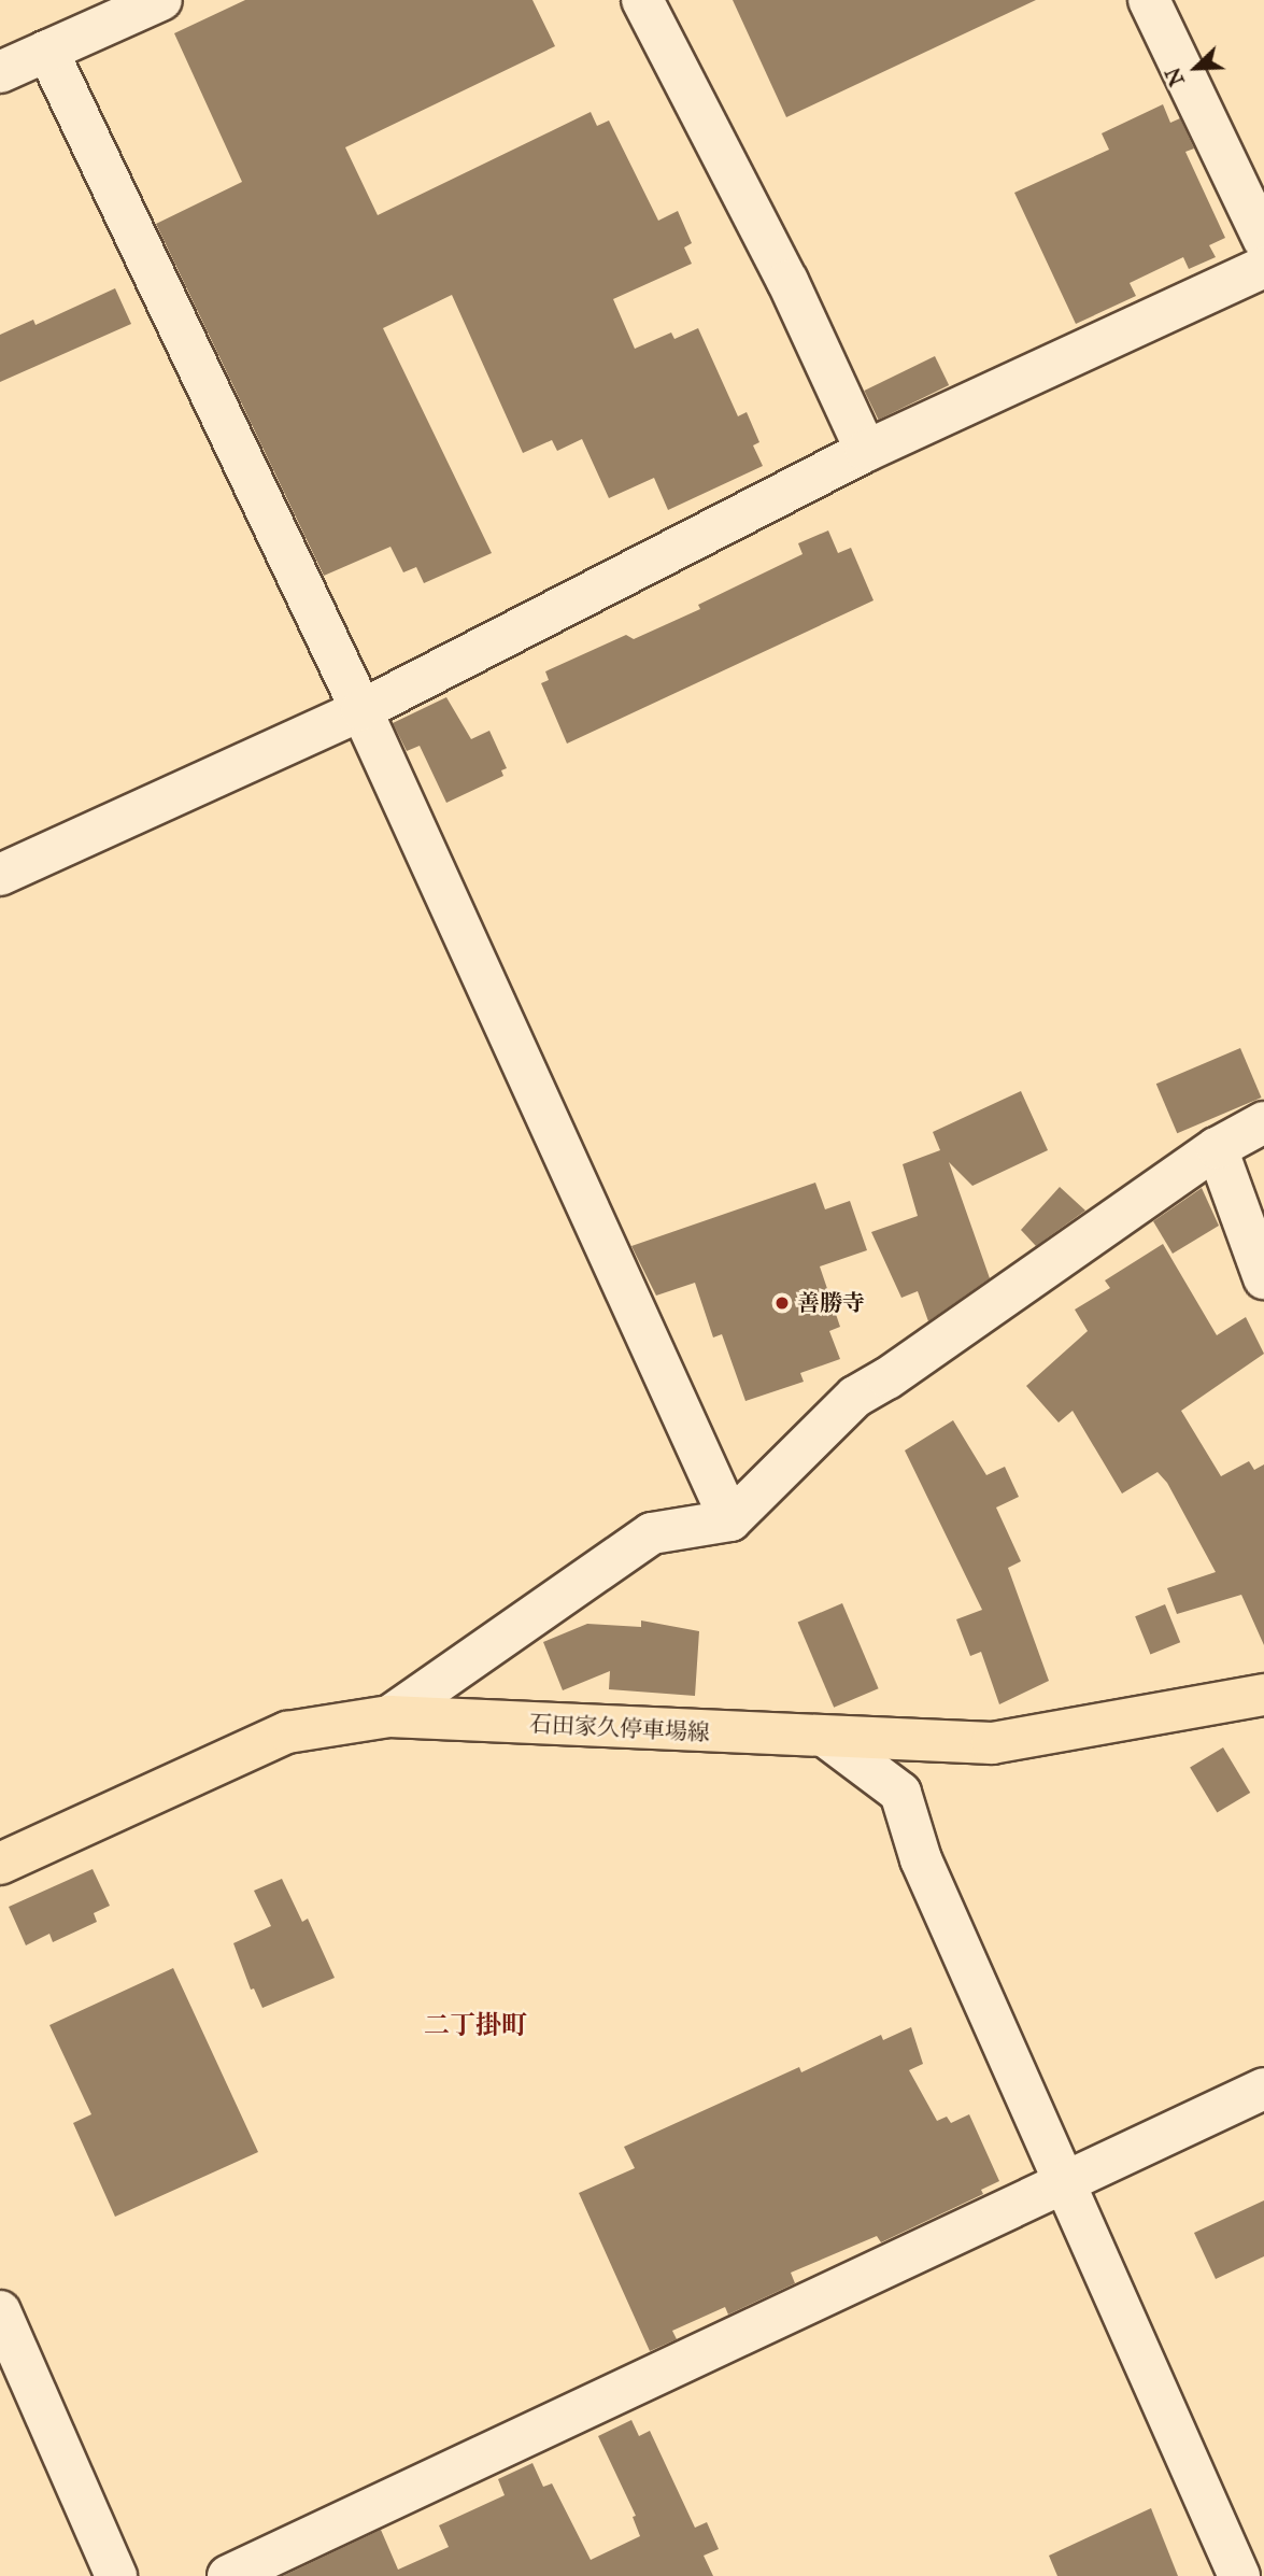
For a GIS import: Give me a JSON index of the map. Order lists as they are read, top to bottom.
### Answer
{
  "streets": {
    "main road": ["石田家久停車場線"]
  },
  "districts": ["二丁掛町"],
  "places": ["善勝寺"],
  "north": "bottom left"
}
